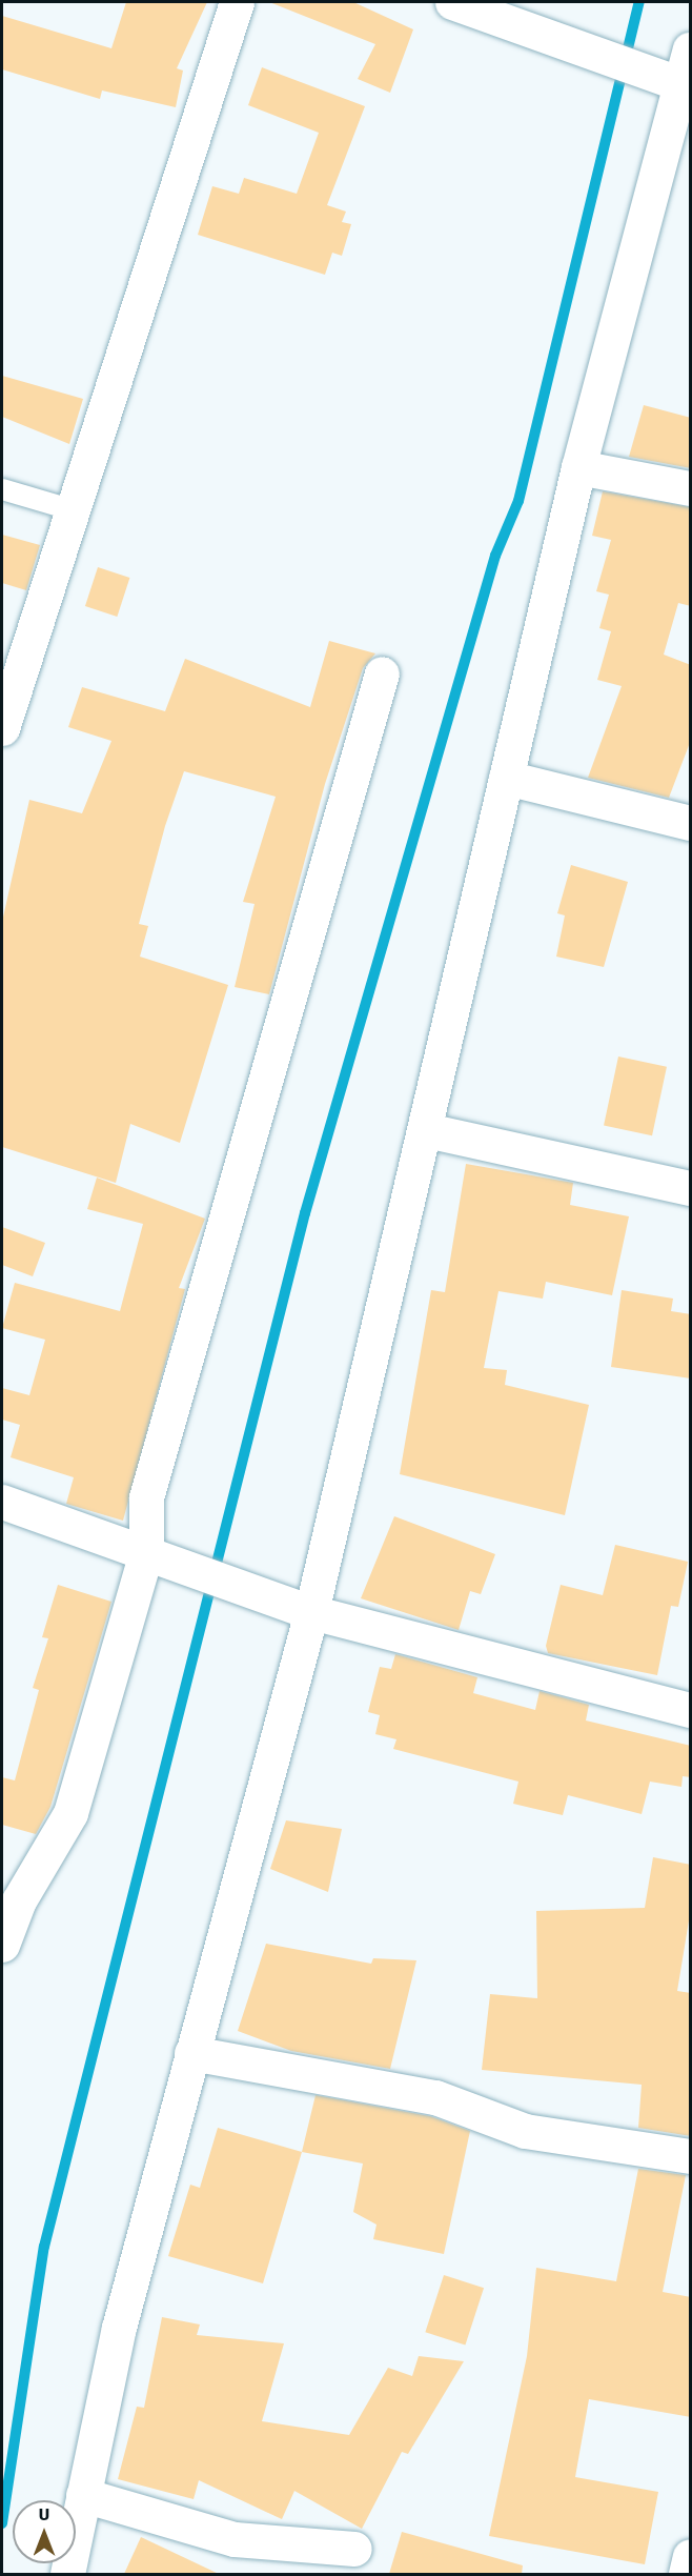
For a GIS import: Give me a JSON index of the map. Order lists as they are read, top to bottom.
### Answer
{
  "north": "top"
}
